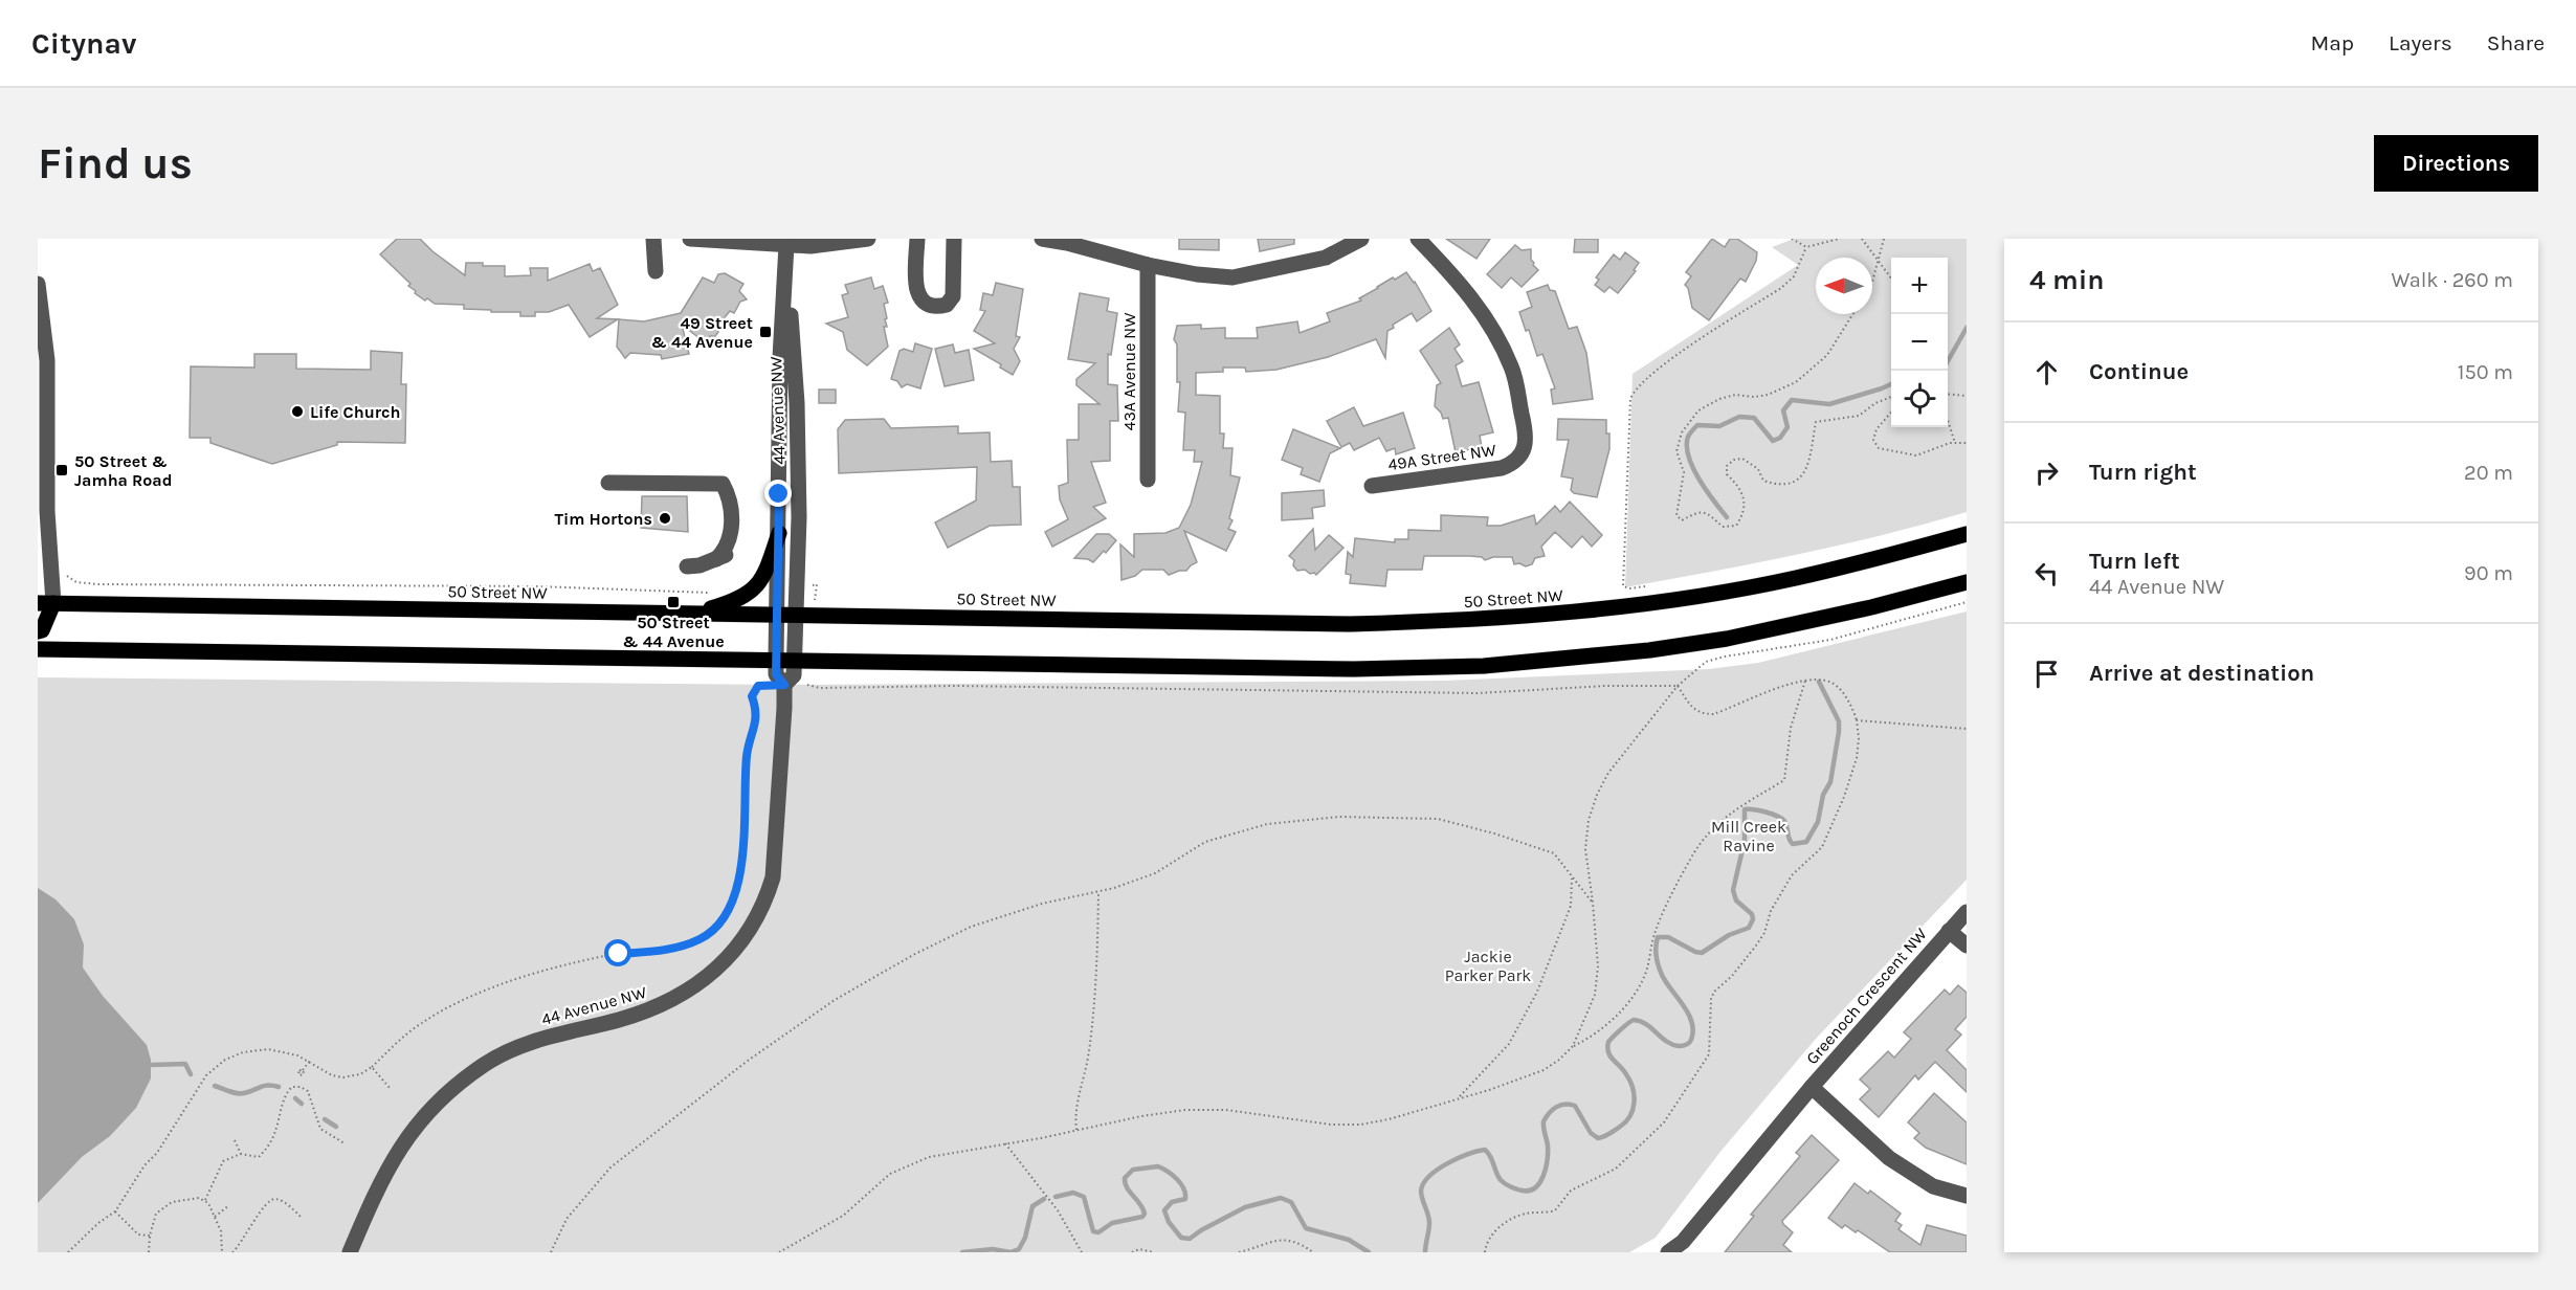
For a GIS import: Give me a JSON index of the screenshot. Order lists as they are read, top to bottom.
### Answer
{
  "streets": {
    "main road": ["50 Street NW"],
    "street": [
      "43A Avenue NW",
      "44 Avenue NW",
      "49A Street NW",
      "Greenoch Crescent NW"
    ]
  },
  "crossings": [
    ["44 Avenue NW", "50 Street NW"]
  ],
  "parks": ["Mill Creek Ravine", "Jackie Parker Park"],
  "places": {
    "transit": ["49 Street & 44 Avenue", "50 Street & Jamha Road", "50 Street & 44 Avenue"],
    "other": ["Life Church", "Tim Hortons"]
  },
  "north": "left",
  "page": {
    "header": "Citynav",
    "nav": ["Map", "Layers", "Share"],
    "buttons": "Directions",
    "title": "Find us",
    "heading": ["4 min", "Walk · 260 m"],
    "map_buttons": ["+", "−"],
    "list": [
      ["Continue", "150 m"],
      ["Turn right", "20 m"],
      ["Turn left", "44 Avenue NW", "90 m"],
      "Arrive at destination"
    ]
  }
}
